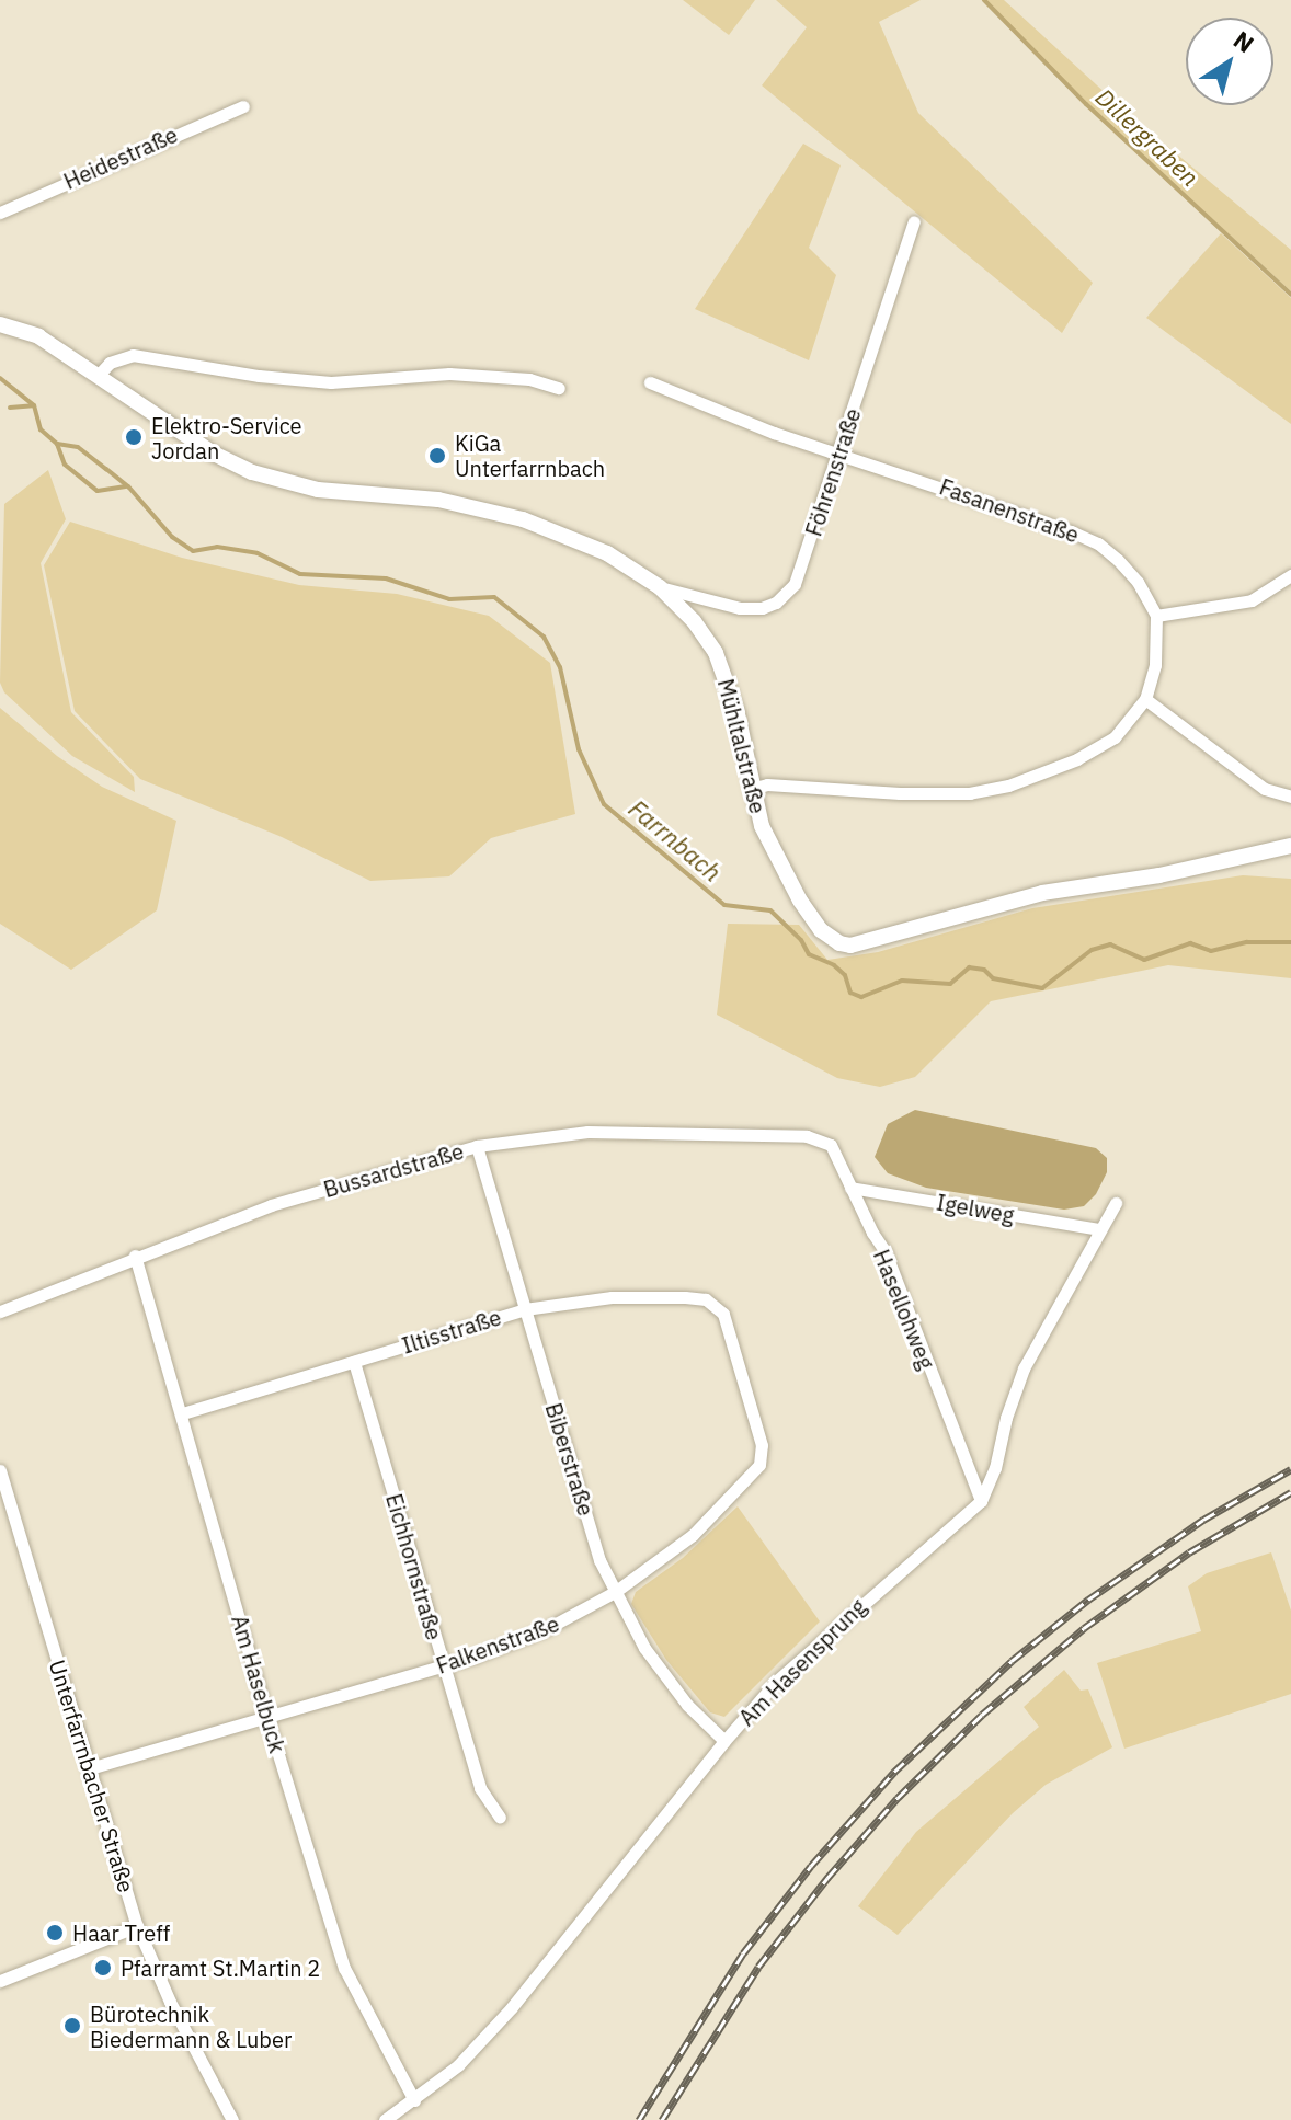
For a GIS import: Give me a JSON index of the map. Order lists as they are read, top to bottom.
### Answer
{
  "streets": {
    "street": [
      "Heidestraße",
      "Föhrenstraße",
      "Fasanenstraße",
      "Mühltalstraße",
      "Bussardstraße",
      "Igelweg",
      "Hasellohweg",
      "Iltisstraße",
      "Biberstraße",
      "Eichhornstraße",
      "Falkenstraße",
      "Am Hasensprung",
      "Am Haselbuck",
      "Unterfarrnbacher Straße"
    ]
  },
  "crossings": [
    ["Föhrenstraße", "Fasanenstraße"],
    ["Föhrenstraße", "Mühltalstraße"],
    ["Bussardstraße", "Hasellohweg"],
    ["Bussardstraße", "Biberstraße"],
    ["Bussardstraße", "Am Haselbuck"],
    ["Igelweg", "Hasellohweg"],
    ["Igelweg", "Am Hasensprung"],
    ["Hasellohweg", "Am Hasensprung"],
    ["Iltisstraße", "Biberstraße"],
    ["Iltisstraße", "Eichhornstraße"],
    ["Iltisstraße", "Falkenstraße"],
    ["Iltisstraße", "Am Haselbuck"],
    ["Biberstraße", "Falkenstraße"],
    ["Biberstraße", "Am Hasensprung"],
    ["Eichhornstraße", "Falkenstraße"],
    ["Falkenstraße", "Am Haselbuck"],
    ["Falkenstraße", "Unterfarrnbacher Straße"],
    ["Am Hasensprung", "Am Haselbuck"]
  ],
  "water": ["Dillergraben", "Farrnbach"],
  "places": [
    "Elektro-Service Jordan",
    "KiGa Unterfarrnbach",
    "Haar Treff",
    "Pfarramt St.Martin 2",
    "Bürotechnik Biedermann & Luber"
  ],
  "north": "top right"
}
